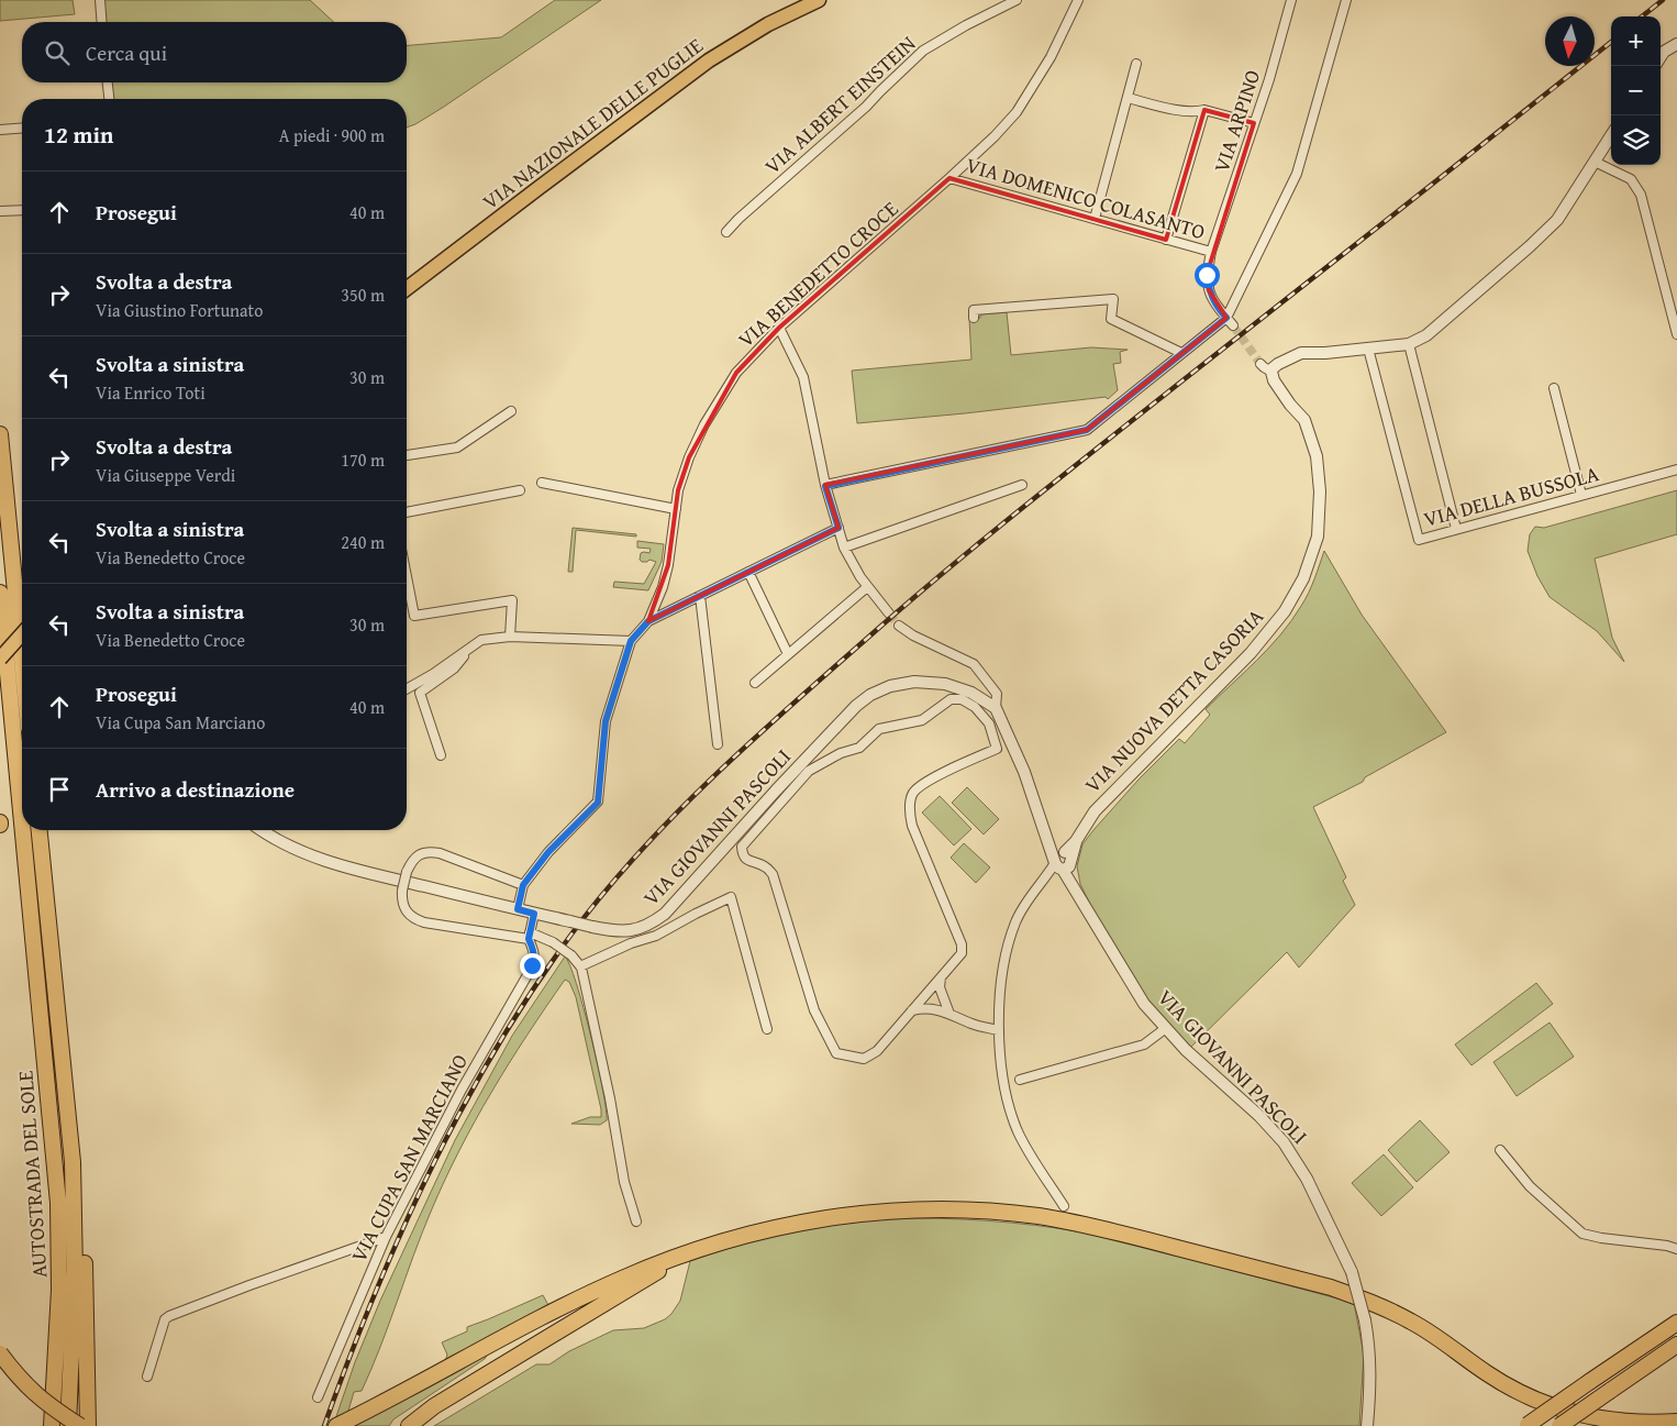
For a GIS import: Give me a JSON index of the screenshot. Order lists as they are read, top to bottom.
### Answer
{
  "streets": {
    "highway": ["AUTOSTRADA DEL SOLE"],
    "main road": ["VIA NAZIONALE DELLE PUGLIE"],
    "street": [
      "VIA ALBERT EINSTEIN",
      "VIA ARPINO",
      "VIA DOMENICO COLASANTO",
      "VIA BENEDETTO CROCE",
      "VIA DELLA BUSSOLA",
      "VIA NUOVA DETTA CASORIA",
      "VIA GIOVANNI PASCOLI",
      "VIA CUPA SAN MARCIANO"
    ]
  },
  "crossings": [
    ["VIA ARPINO", "VIA DOMENICO COLASANTO"],
    ["VIA DOMENICO COLASANTO", "VIA BENEDETTO CROCE"],
    ["VIA BENEDETTO CROCE", "VIA GIOVANNI PASCOLI"],
    ["VIA NUOVA DETTA CASORIA", "VIA GIOVANNI PASCOLI"]
  ],
  "north": "bottom",
  "page": {
    "map_buttons": ["+", "−"],
    "search": "Cerca qui",
    "heading": ["12 min", "A piedi · 900 m"],
    "list": [
      ["Prosegui", "40 m"],
      ["Svolta a destra", "Via Giustino Fortunato", "350 m"],
      ["Svolta a sinistra", "Via Enrico Toti", "30 m"],
      ["Svolta a destra", "Via Giuseppe Verdi", "170 m"],
      ["Svolta a sinistra", "Via Benedetto Croce", "240 m"],
      ["Svolta a sinistra", "Via Benedetto Croce", "30 m"],
      ["Prosegui", "Via Cupa San Marciano", "40 m"],
      "Arrivo a destinazione"
    ]
  }
}
